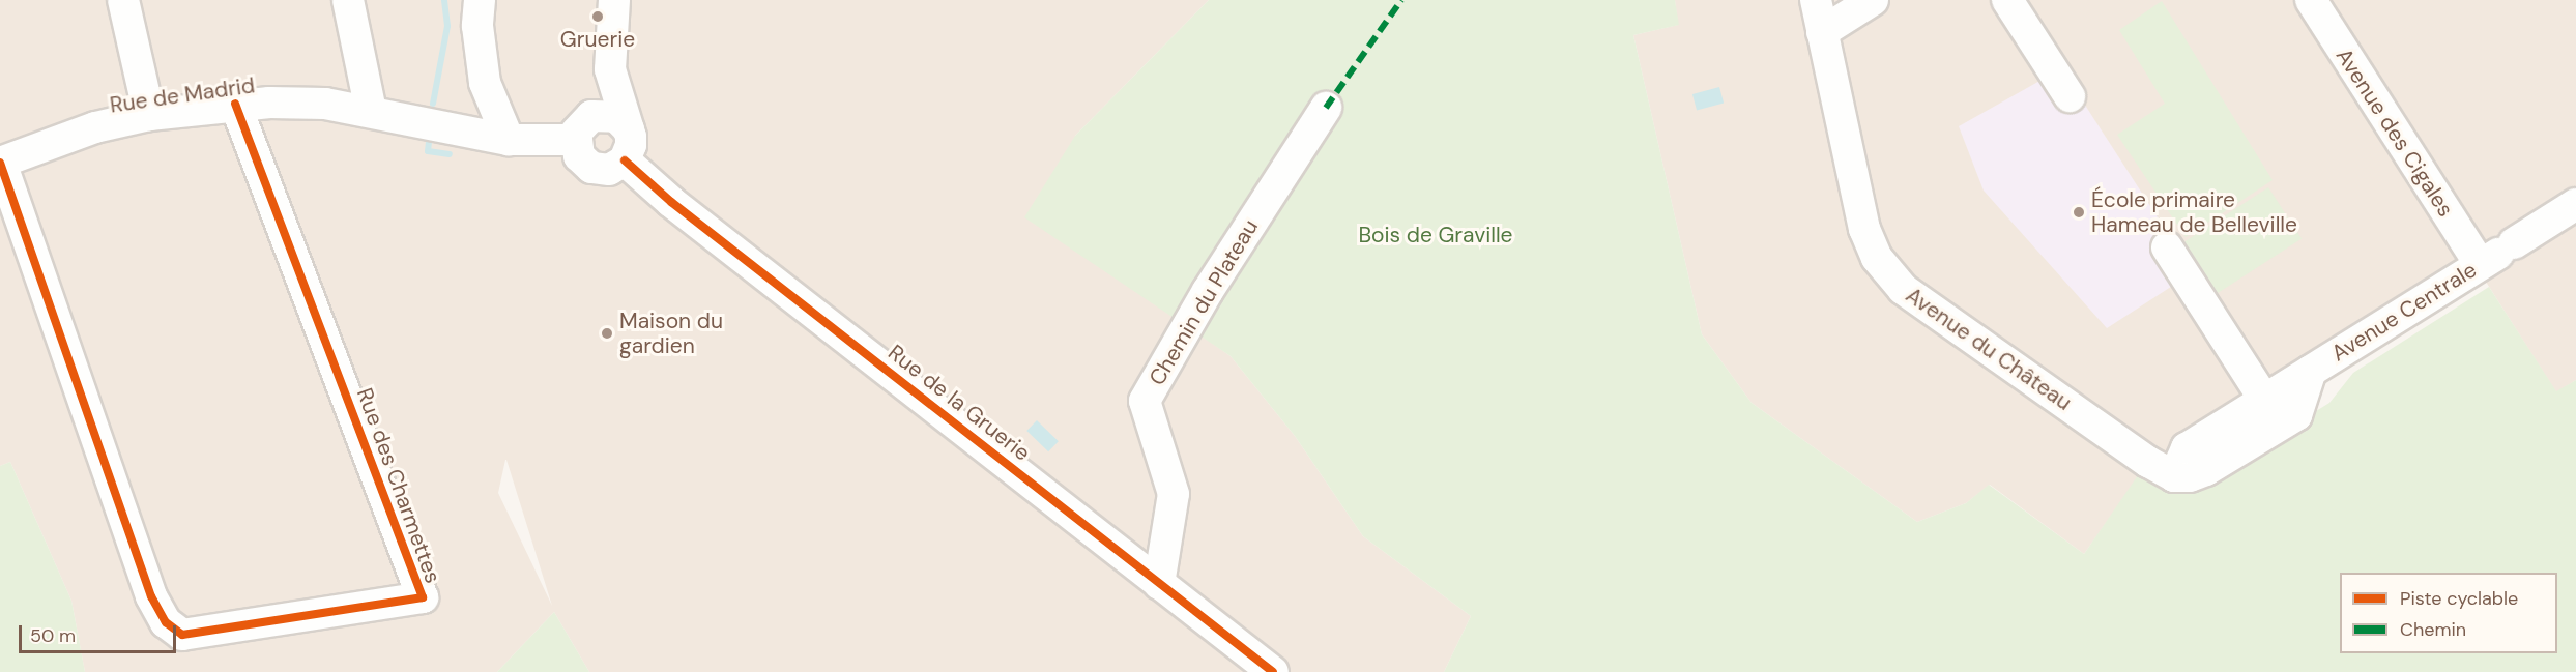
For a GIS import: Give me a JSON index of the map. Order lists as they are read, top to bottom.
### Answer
{
  "streets": {
    "street": [
      "Rue de Madrid",
      "Avenue des Cigales",
      "Chemin du Plateau",
      "Avenue Centrale",
      "Avenue du Château",
      "Rue de la Gruerie",
      "Rue des Charmettes"
    ]
  },
  "crossings": [
    ["Rue de Madrid", "Rue de la Gruerie"],
    ["Rue de Madrid", "Rue des Charmettes"],
    ["Avenue des Cigales", "Avenue Centrale"],
    ["Chemin du Plateau", "Rue de la Gruerie"],
    ["Avenue Centrale", "Avenue du Château"]
  ],
  "parks": ["Bois de Graville"],
  "places": ["Gruerie", "École primaire Hameau de Belleville", "Maison du gardien"],
  "legend": ["Piste cyclable", "Chemin"],
  "scale_bar": "50 m"
}
